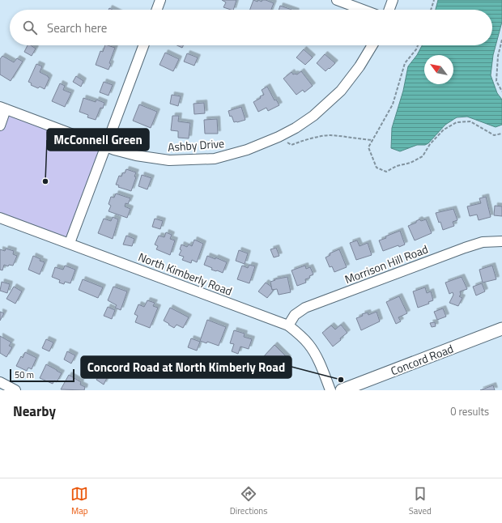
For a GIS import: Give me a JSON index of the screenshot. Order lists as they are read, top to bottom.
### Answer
{
  "streets": {
    "main road": ["Concord Road"],
    "street": ["Ashby Drive", "Morrison Hill Road", "North Kimberly Road"]
  },
  "crossings": [
    ["Morrison Hill Road", "North Kimberly Road"]
  ],
  "places": ["McConnell Green", "Concord Road at North Kimberly Road"],
  "scale_bar": "50 m",
  "north": "top left",
  "page": {
    "search": "Search here",
    "scale": "50 m",
    "heading": ["Nearby", "0 results"],
    "nav": ["Map", "Directions", "Saved"]
  }
}
